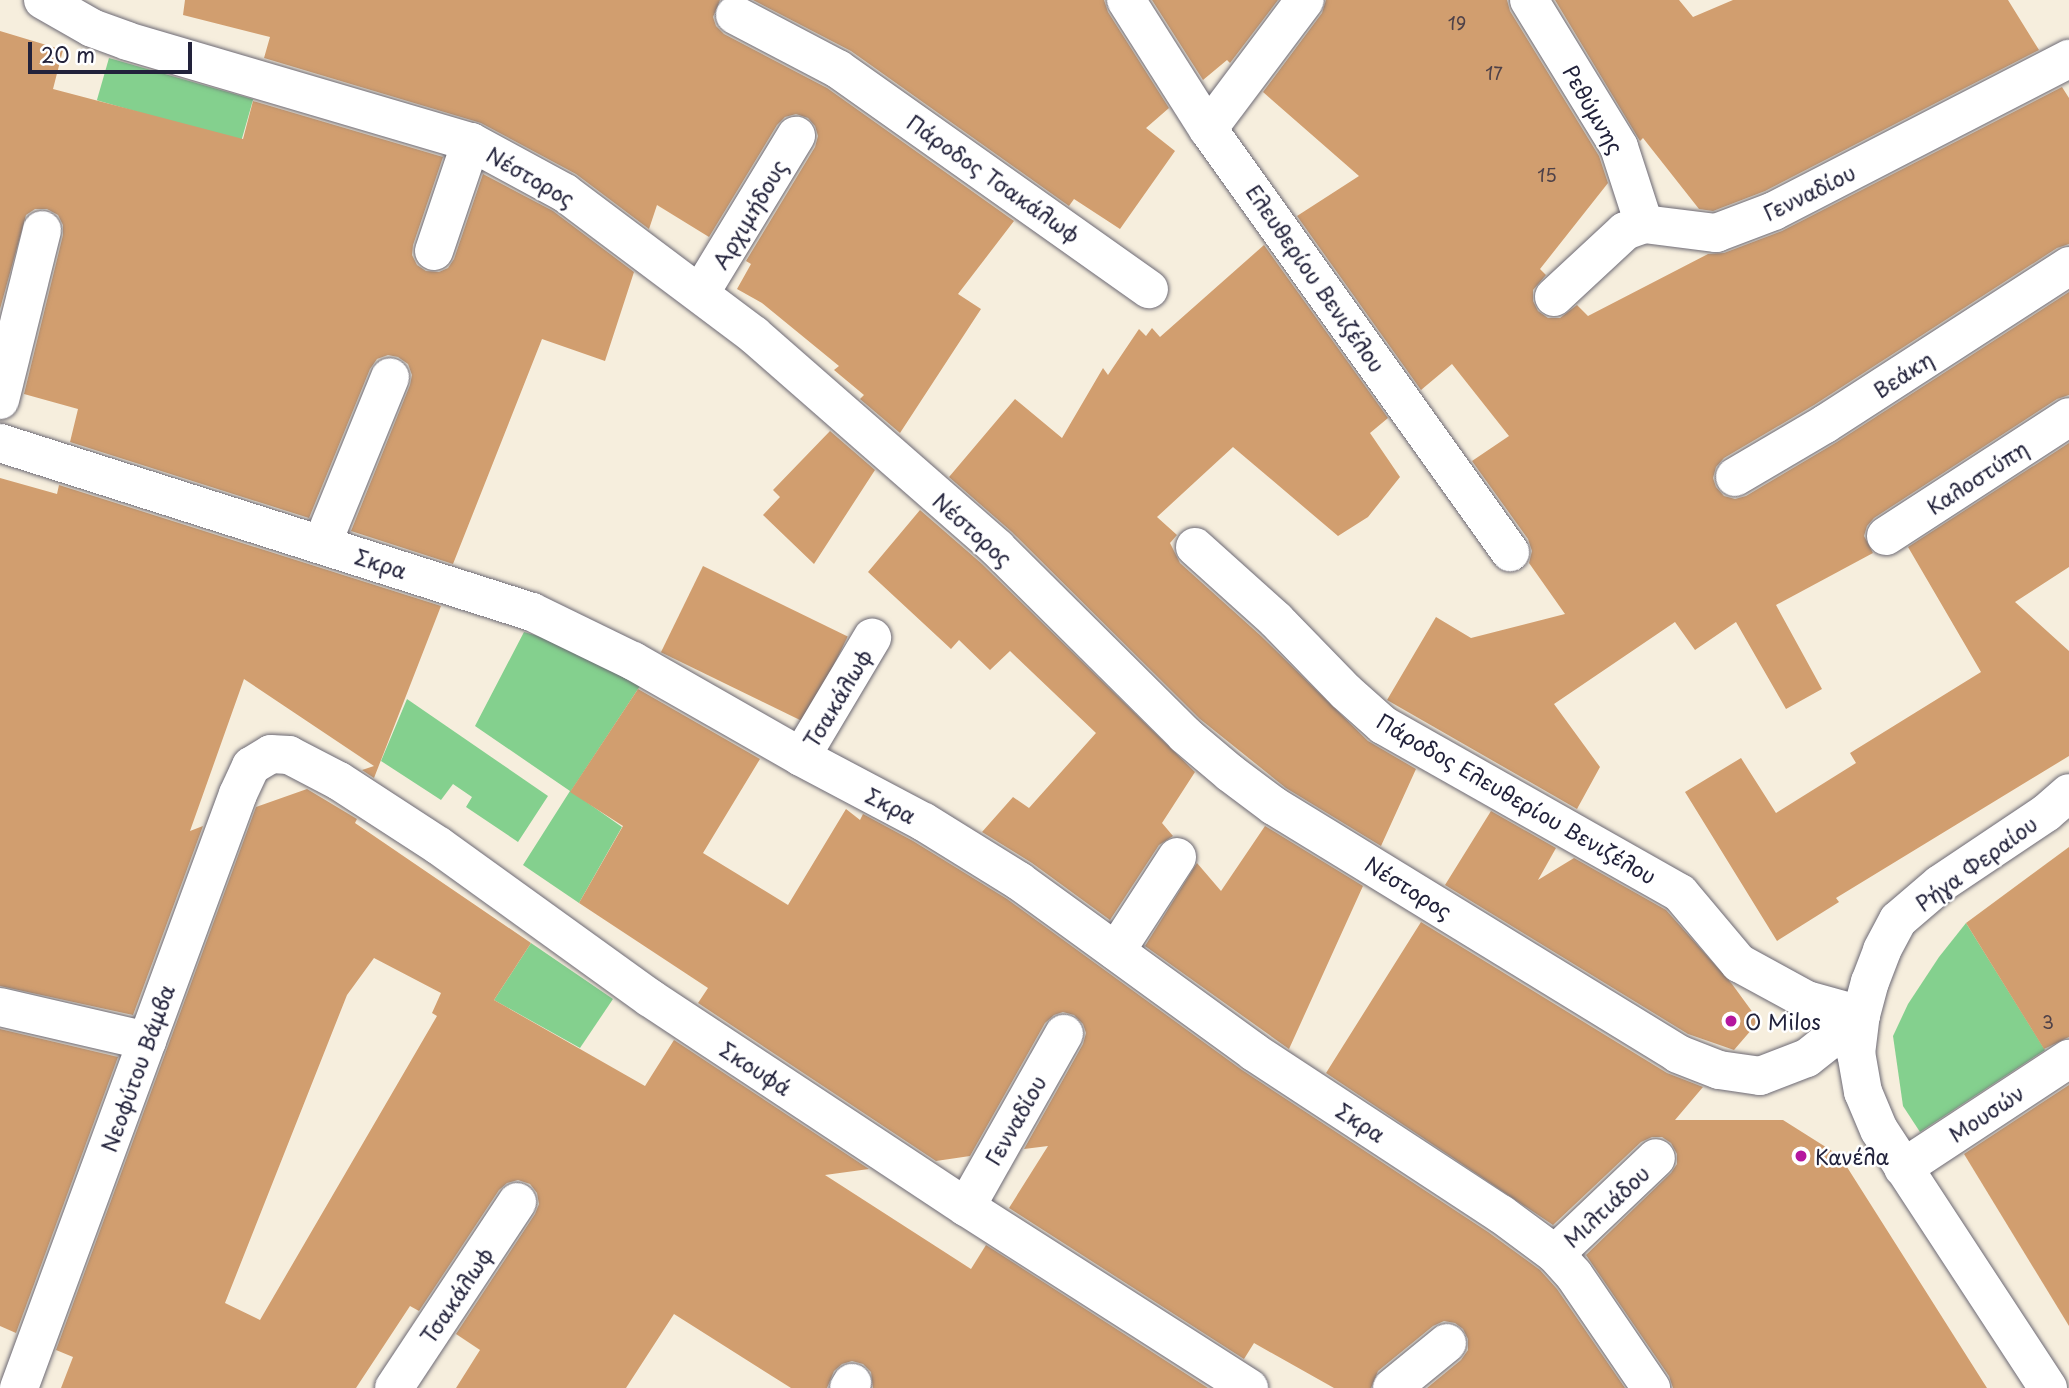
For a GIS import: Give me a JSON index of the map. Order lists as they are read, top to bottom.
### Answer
{
  "streets": {
    "street": [
      "Ρεθύμνης",
      "Νέστορος",
      "Πάροδος Τσακάλωφ",
      "Γενναδίου",
      "Αρχιμήδους",
      "Ελευθερίου Βενιζέλου",
      "Βεάκη",
      "Καλοστύπη",
      "Σκρα",
      "Τσακάλωφ",
      "Πάροδος Ελευθερίου Βενιζέλου",
      "Ρήγα Φεραίου",
      "Νεοφύτου Βάμβα",
      "Σκουφά",
      "Μουσών",
      "Μιλτιάδου"
    ]
  },
  "crossings": [
    ["Ρεθύμνης", "Γενναδίου"],
    ["Νέστορος", "Αρχιμήδους"],
    ["Νέστορος", "Πάροδος Ελευθερίου Βενιζέλου"],
    ["Νέστορος", "Ρήγα Φεραίου"],
    ["Γενναδίου", "Σκουφά"],
    ["Σκρα", "Τσακάλωφ"],
    ["Σκρα", "Μιλτιάδου"],
    ["Πάροδος Ελευθερίου Βενιζέλου", "Ρήγα Φεραίου"],
    ["Νεοφύτου Βάμβα", "Σκουφά"]
  ],
  "places": ["O Milos", "Κανέλα"],
  "house_numbers": [
    "19",
    "17",
    "15",
    "3"
  ],
  "scale_bar": "20 m"
}
